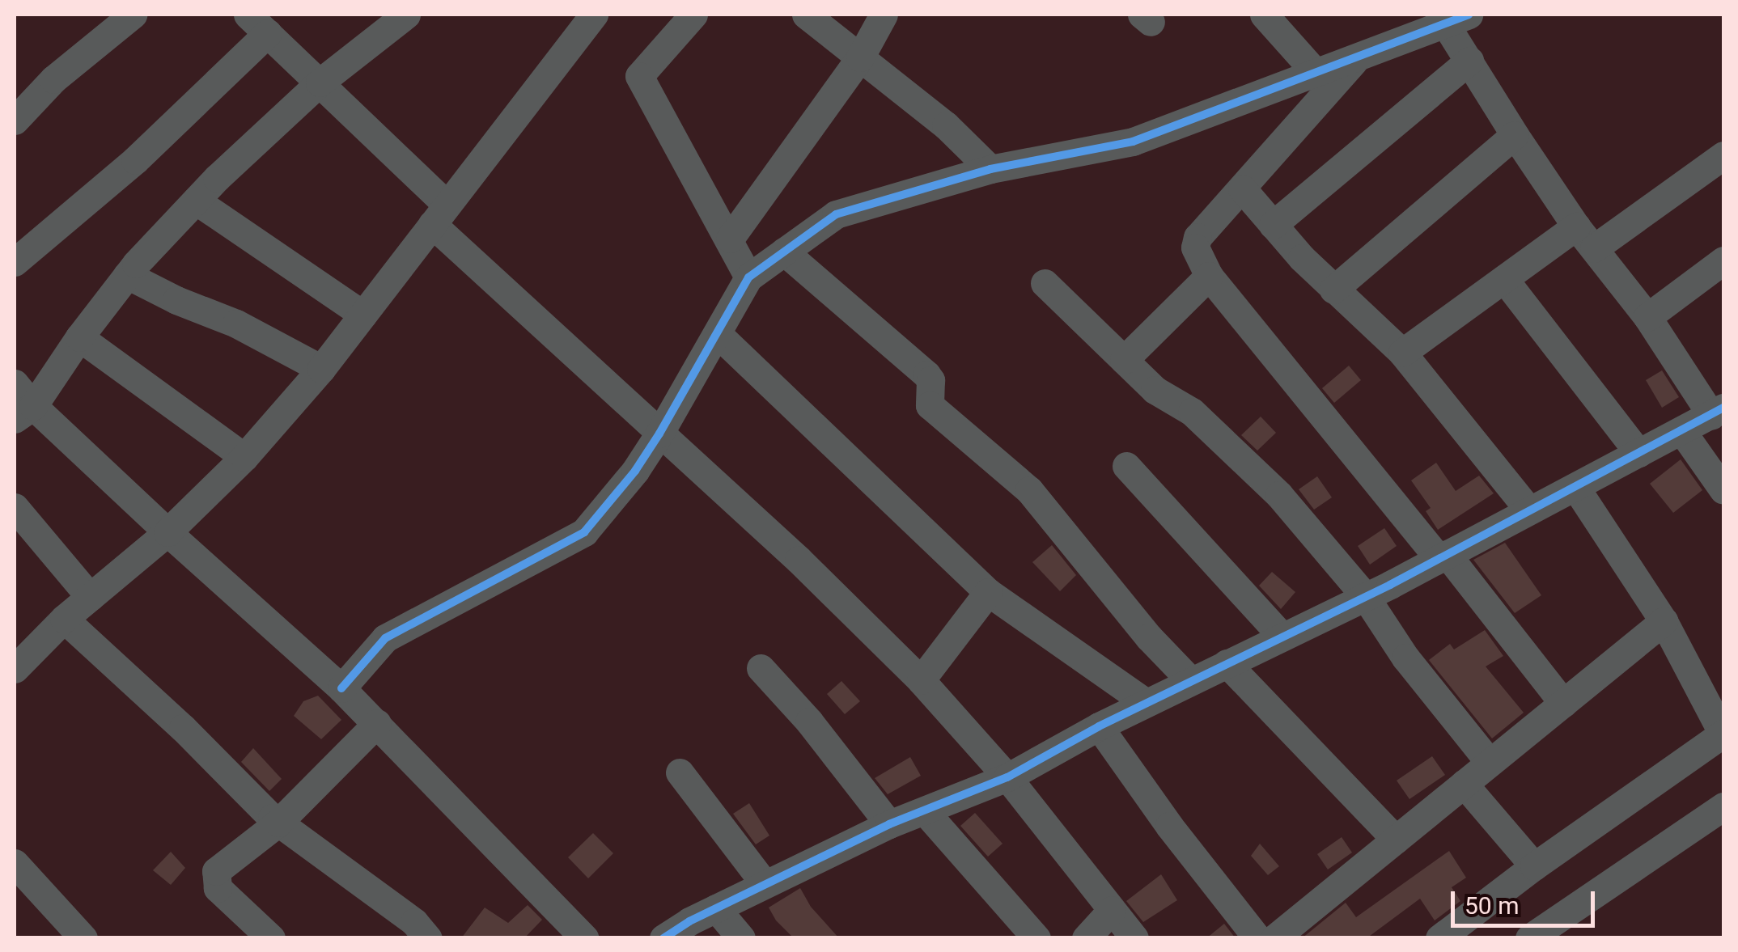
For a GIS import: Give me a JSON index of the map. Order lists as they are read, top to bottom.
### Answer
{
  "scale_bar": "50 m"
}
